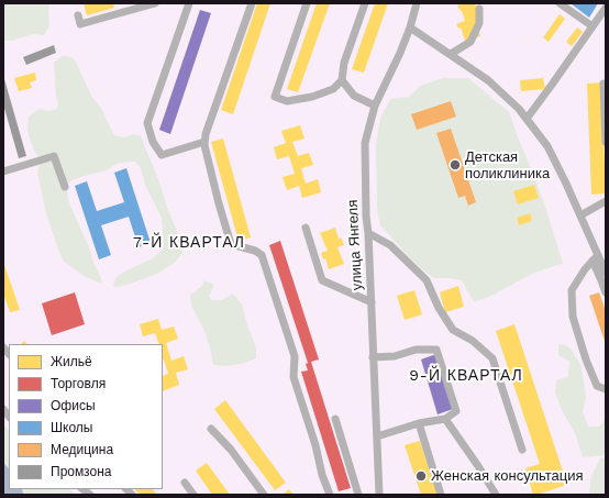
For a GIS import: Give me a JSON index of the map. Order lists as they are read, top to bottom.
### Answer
{
  "streets": {
    "street": ["улица Янгеля"]
  },
  "districts": ["7-Й КВАРТАЛ", "9-Й КВАРТАЛ"],
  "places": ["Детская поликлиника", "Женская консультация"],
  "legend": [
    "Жильё",
    "Торговля",
    "Офисы",
    "Школы",
    "Медицина",
    "Промзона"
  ]
}
